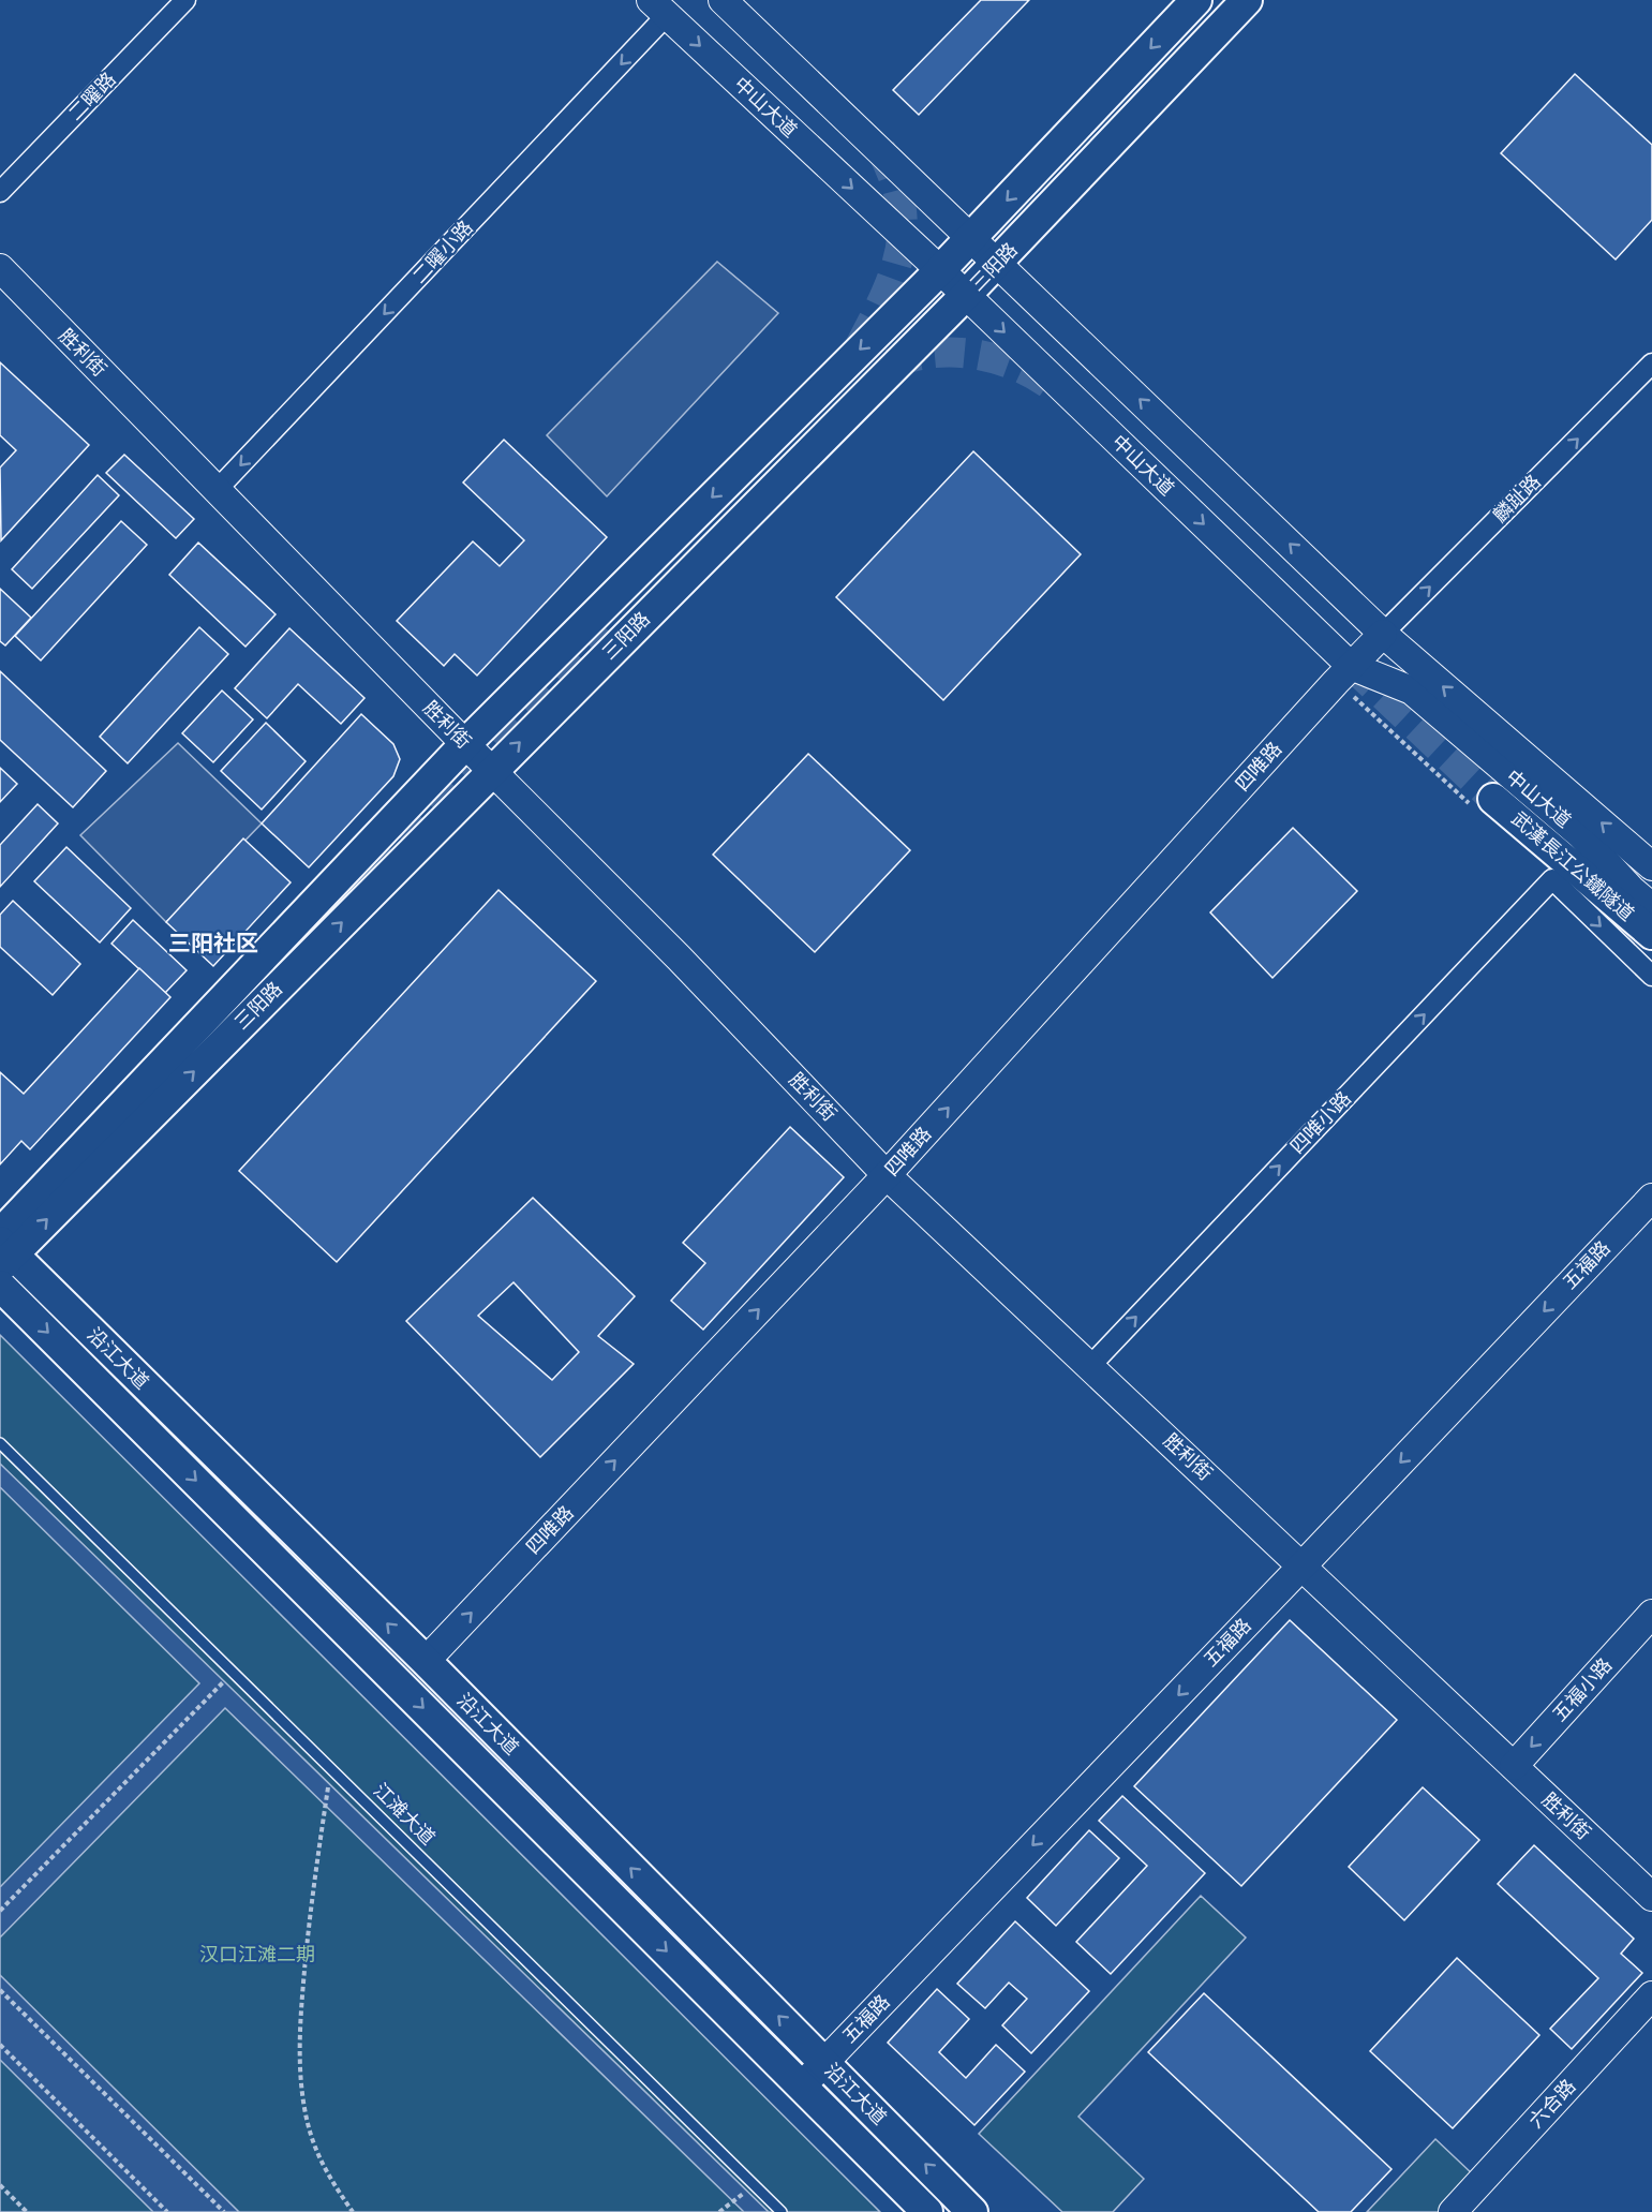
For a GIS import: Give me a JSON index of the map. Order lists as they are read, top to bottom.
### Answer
{
  "streets": {
    "main road": ["三阳路", "武漢長江公鐵隧道", "沿江大道"],
    "street": [
      "二曜路",
      "中山大道",
      "二曜小路",
      "胜利街",
      "麟趾路",
      "四唯路",
      "四唯小路",
      "五福路",
      "五福小路",
      "六合路"
    ],
    "lane": ["江滩大道"]
  },
  "crossings": [
    ["中山大道", "二曜小路"],
    ["中山大道", "三阳路"],
    ["中山大道", "麟趾路"],
    ["中山大道", "四唯路"],
    ["二曜小路", "胜利街"],
    ["三阳路", "胜利街"],
    ["三阳路", "沿江大道"],
    ["胜利街", "四唯路"],
    ["胜利街", "四唯小路"],
    ["胜利街", "五福路"],
    ["胜利街", "五福小路"],
    ["麟趾路", "四唯路"],
    ["四唯路", "沿江大道"],
    ["五福路", "沿江大道"]
  ],
  "one_way": [
    "二曜小路",
    "麟趾路",
    "四唯路",
    "四唯小路",
    "五福路",
    "五福小路"
  ],
  "districts": ["三阳社区"],
  "parks": ["汉口江滩二期"]
}
